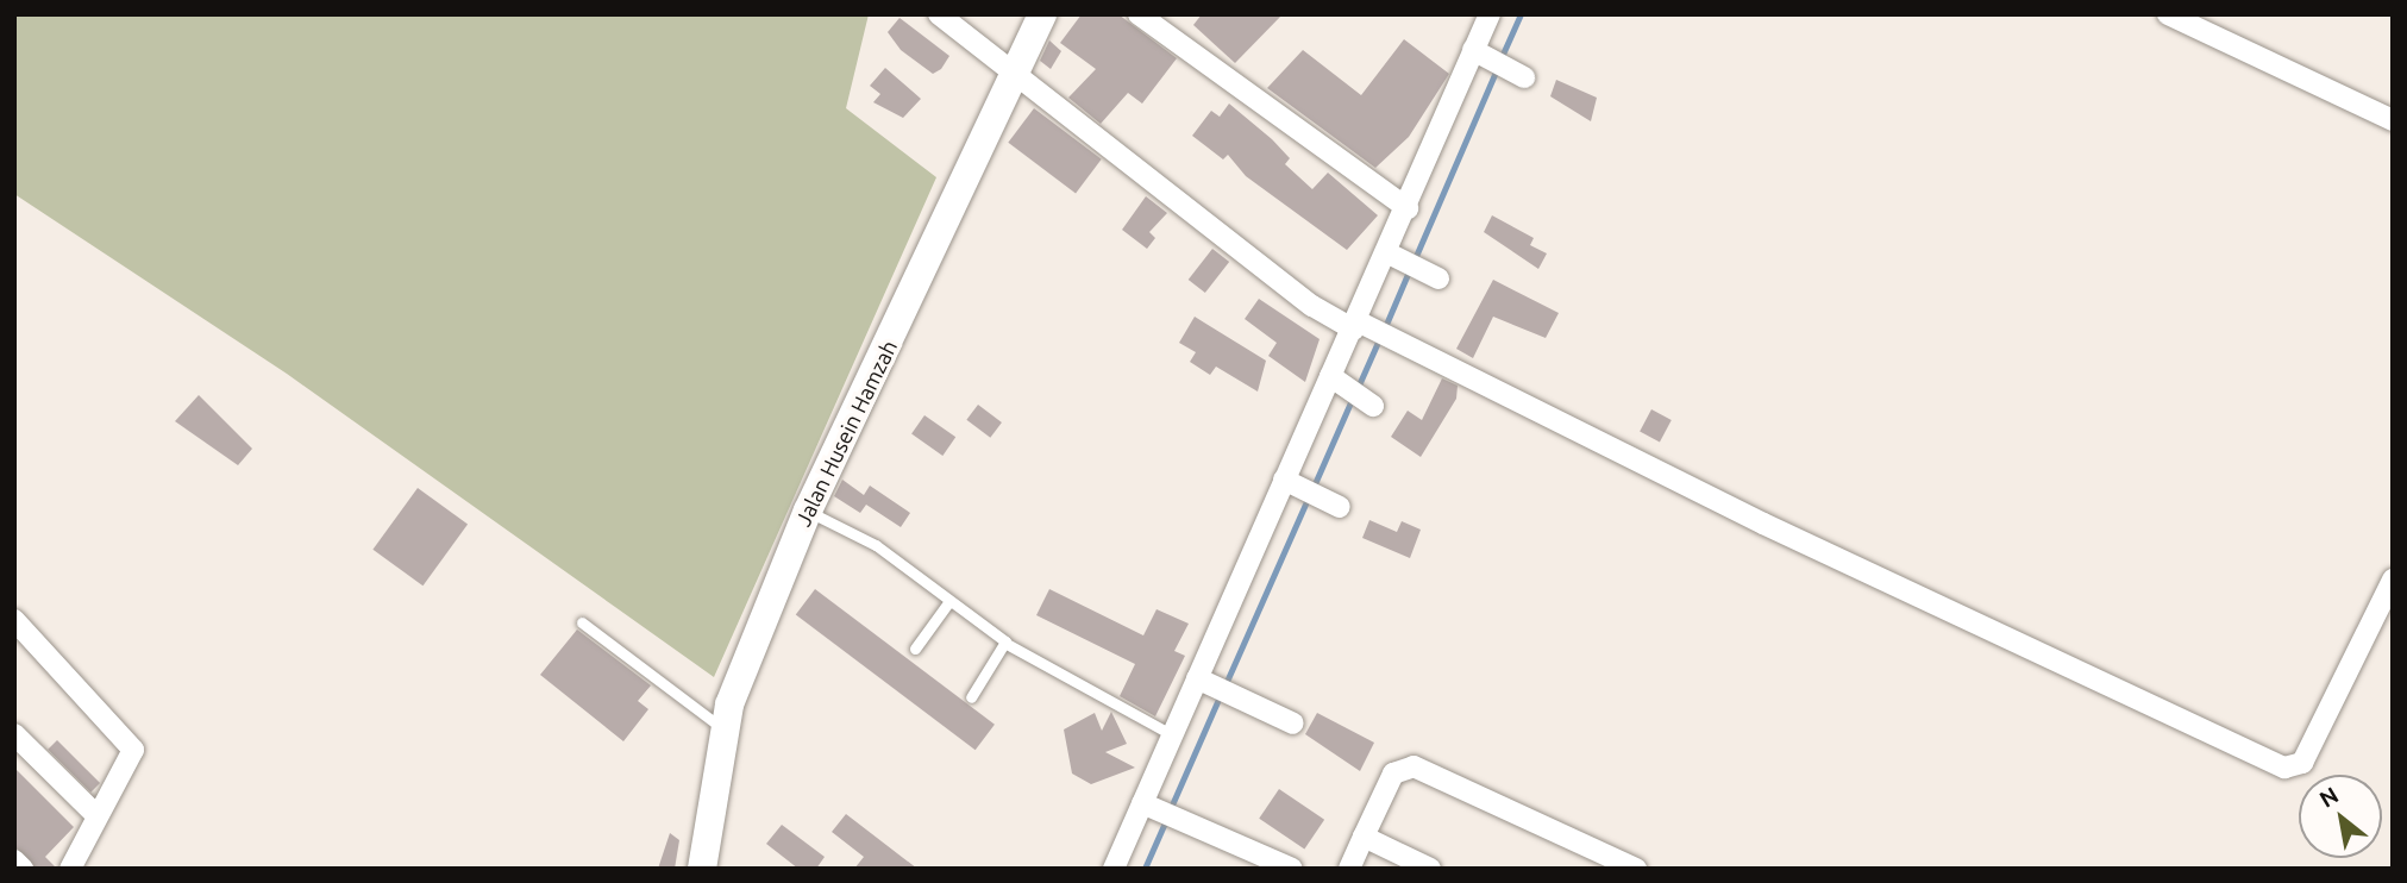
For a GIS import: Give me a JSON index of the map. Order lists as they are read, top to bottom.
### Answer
{
  "streets": {
    "street": ["Jalan Husein Hamzah"]
  },
  "north": "top left"
}
